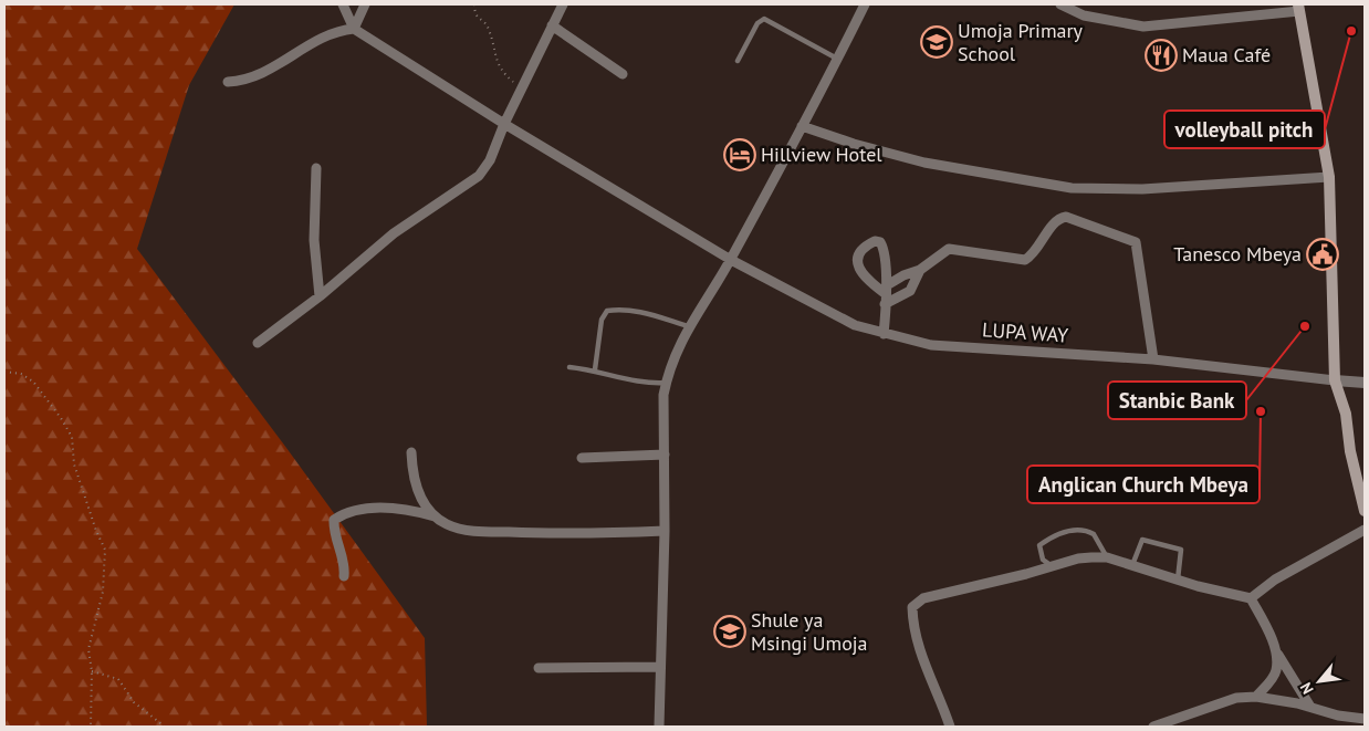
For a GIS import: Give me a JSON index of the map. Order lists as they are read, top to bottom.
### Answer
{
  "streets": {
    "street": ["LUPA WAY"]
  },
  "places": {
    "other": ["volleyball pitch", "Stanbic Bank", "Anglican Church Mbeya"],
    "school or university": ["Umoja Primary School", "Shule ya Msingi Umoja"],
    "restaurant": ["Maua Café"],
    "hotel": ["Hillview Hotel"],
    "public building": ["Tanesco Mbeya"]
  },
  "north": "bottom left"
}
